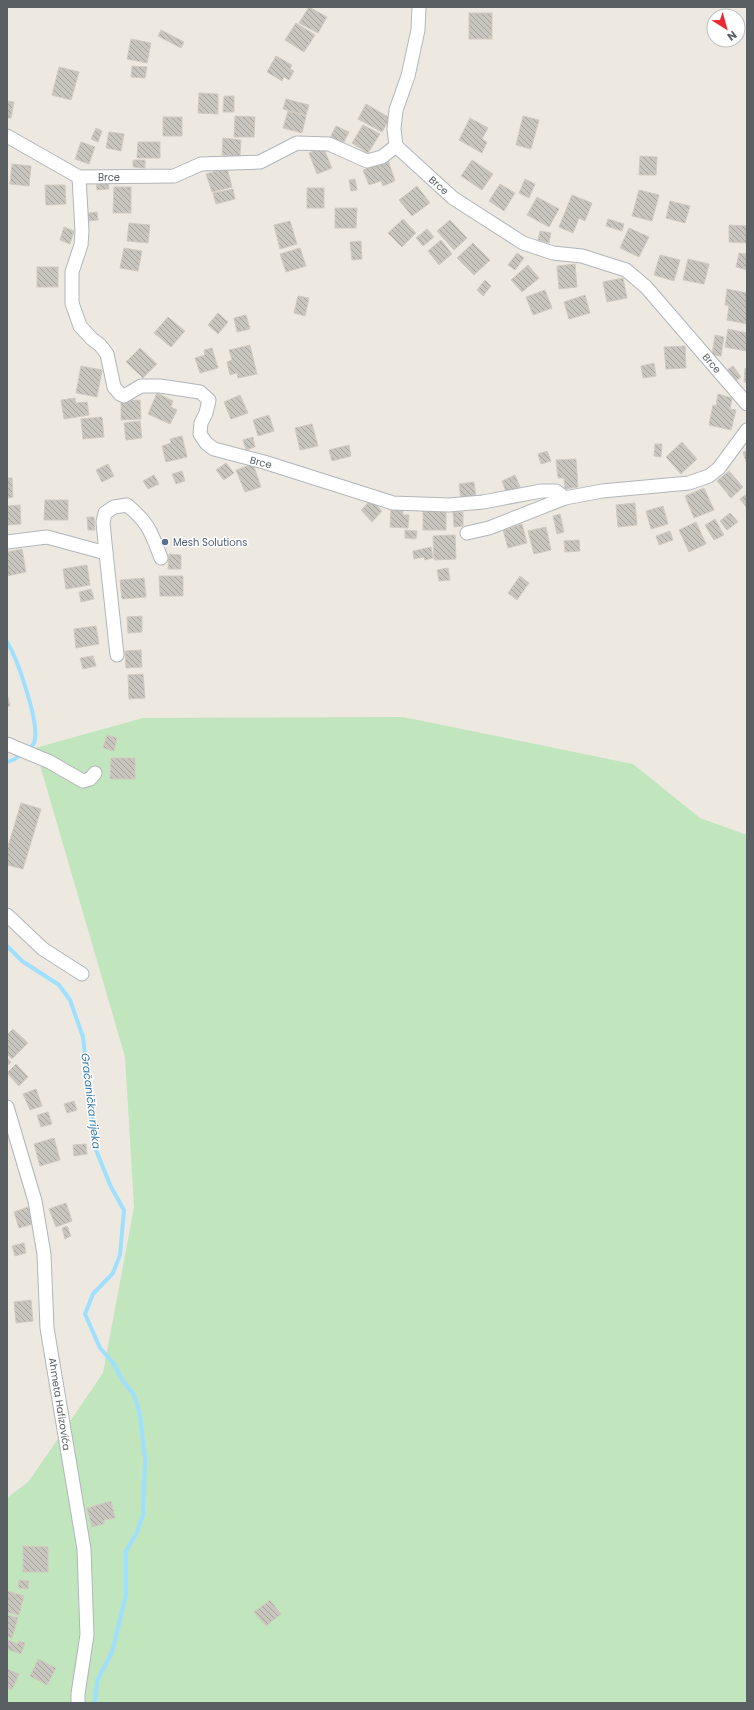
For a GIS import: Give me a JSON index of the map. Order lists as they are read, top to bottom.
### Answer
{
  "streets": {
    "street": ["Brce", "Ahmeta Hafizovića"]
  },
  "water": ["Gračanička rijeka"],
  "places": ["Mesh Solutions"],
  "north": "bottom right"
}
